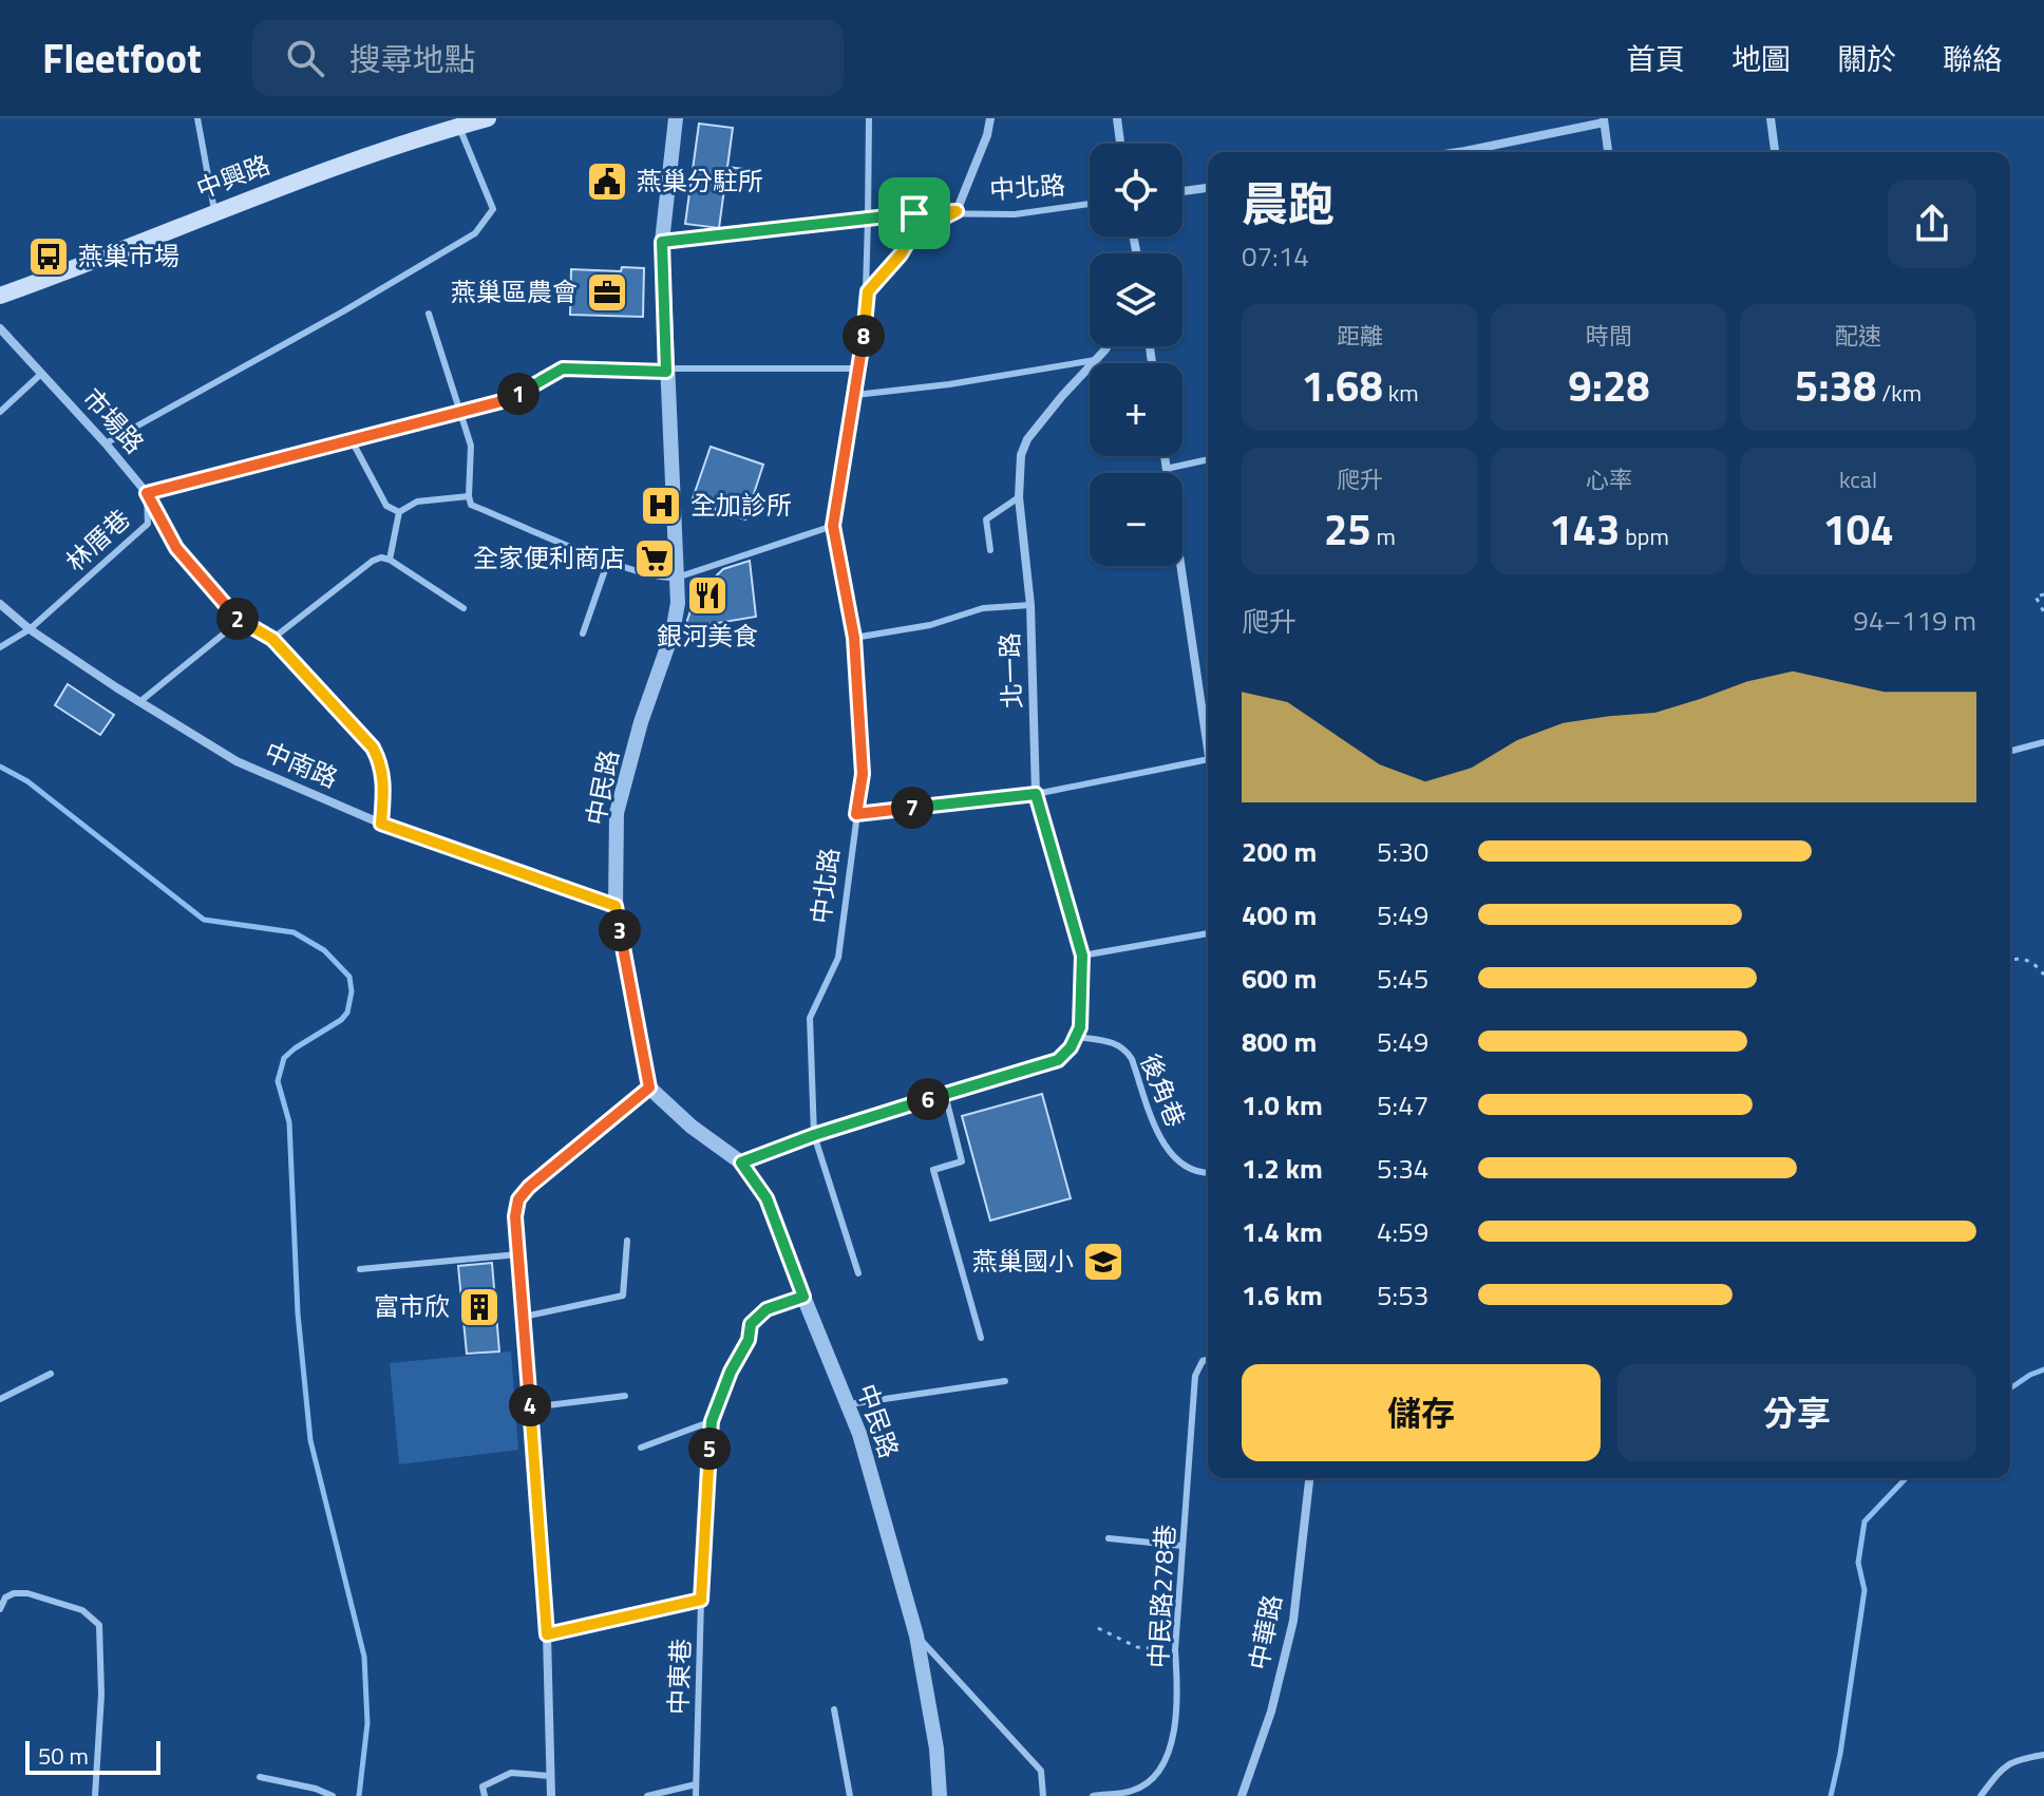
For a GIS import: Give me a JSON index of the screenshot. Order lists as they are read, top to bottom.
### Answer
{
  "streets": {
    "main road": ["中興路"],
    "street": [
      "市場路",
      "北一路",
      "中南路",
      "中民路",
      "中華路"
    ],
    "lane": [
      "中北路",
      "林厝巷",
      "後角巷",
      "中民路278巷",
      "中東巷"
    ]
  },
  "crossings": [
    ["中北路", "林厝巷"],
    ["市場路", "林厝巷"],
    ["市場路", "中南路"],
    ["林厝巷", "中南路"],
    ["林厝巷", "中民路"],
    ["北一路", "後角巷"],
    ["中南路", "中民路"],
    ["中民路", "中東巷"]
  ],
  "places": {
    "public building": ["燕巢分駐所"],
    "bus stop": ["燕巢市場"],
    "office": ["燕巢區農會"],
    "hospital": ["全加診所"],
    "supermarket": ["全家便利商店"],
    "restaurant": ["銀河美食"],
    "school or university": ["燕巢國小"],
    "building": ["富市欣"]
  },
  "scale_bar": "50 m",
  "page": {
    "header": "Fleetfoot",
    "search": "搜尋地點",
    "nav": [
      "首頁",
      "地圖",
      "關於",
      "聯絡"
    ],
    "map_buttons": ["+", "−"],
    "heading": ["晨跑", "07:14"],
    "stats": [
      ["距離", "1.68 km"],
      ["時間", "9:28"],
      ["配速", "5:38 /km"],
      ["爬升", "25 m"],
      ["心率", "143 bpm"],
      ["kcal", "104"]
    ],
    "pins": [
      "8",
      "1",
      "2",
      "7",
      "3",
      "6",
      "4",
      "5"
    ],
    "chart": ["爬升", "94–119 m"],
    "list": [
      {
        "name": "200 m",
        "note": "5:30"
      },
      {
        "name": "400 m",
        "note": "5:49"
      },
      {
        "name": "600 m",
        "note": "5:45"
      },
      {
        "name": "800 m",
        "note": "5:49"
      },
      {
        "name": "1.0 km",
        "note": "5:47"
      },
      {
        "name": "1.2 km",
        "note": "5:34"
      },
      {
        "name": "1.4 km",
        "note": "4:59"
      },
      {
        "name": "1.6 km",
        "note": "5:53"
      }
    ],
    "buttons": ["儲存", "分享"],
    "scale": "50 m"
  }
}
